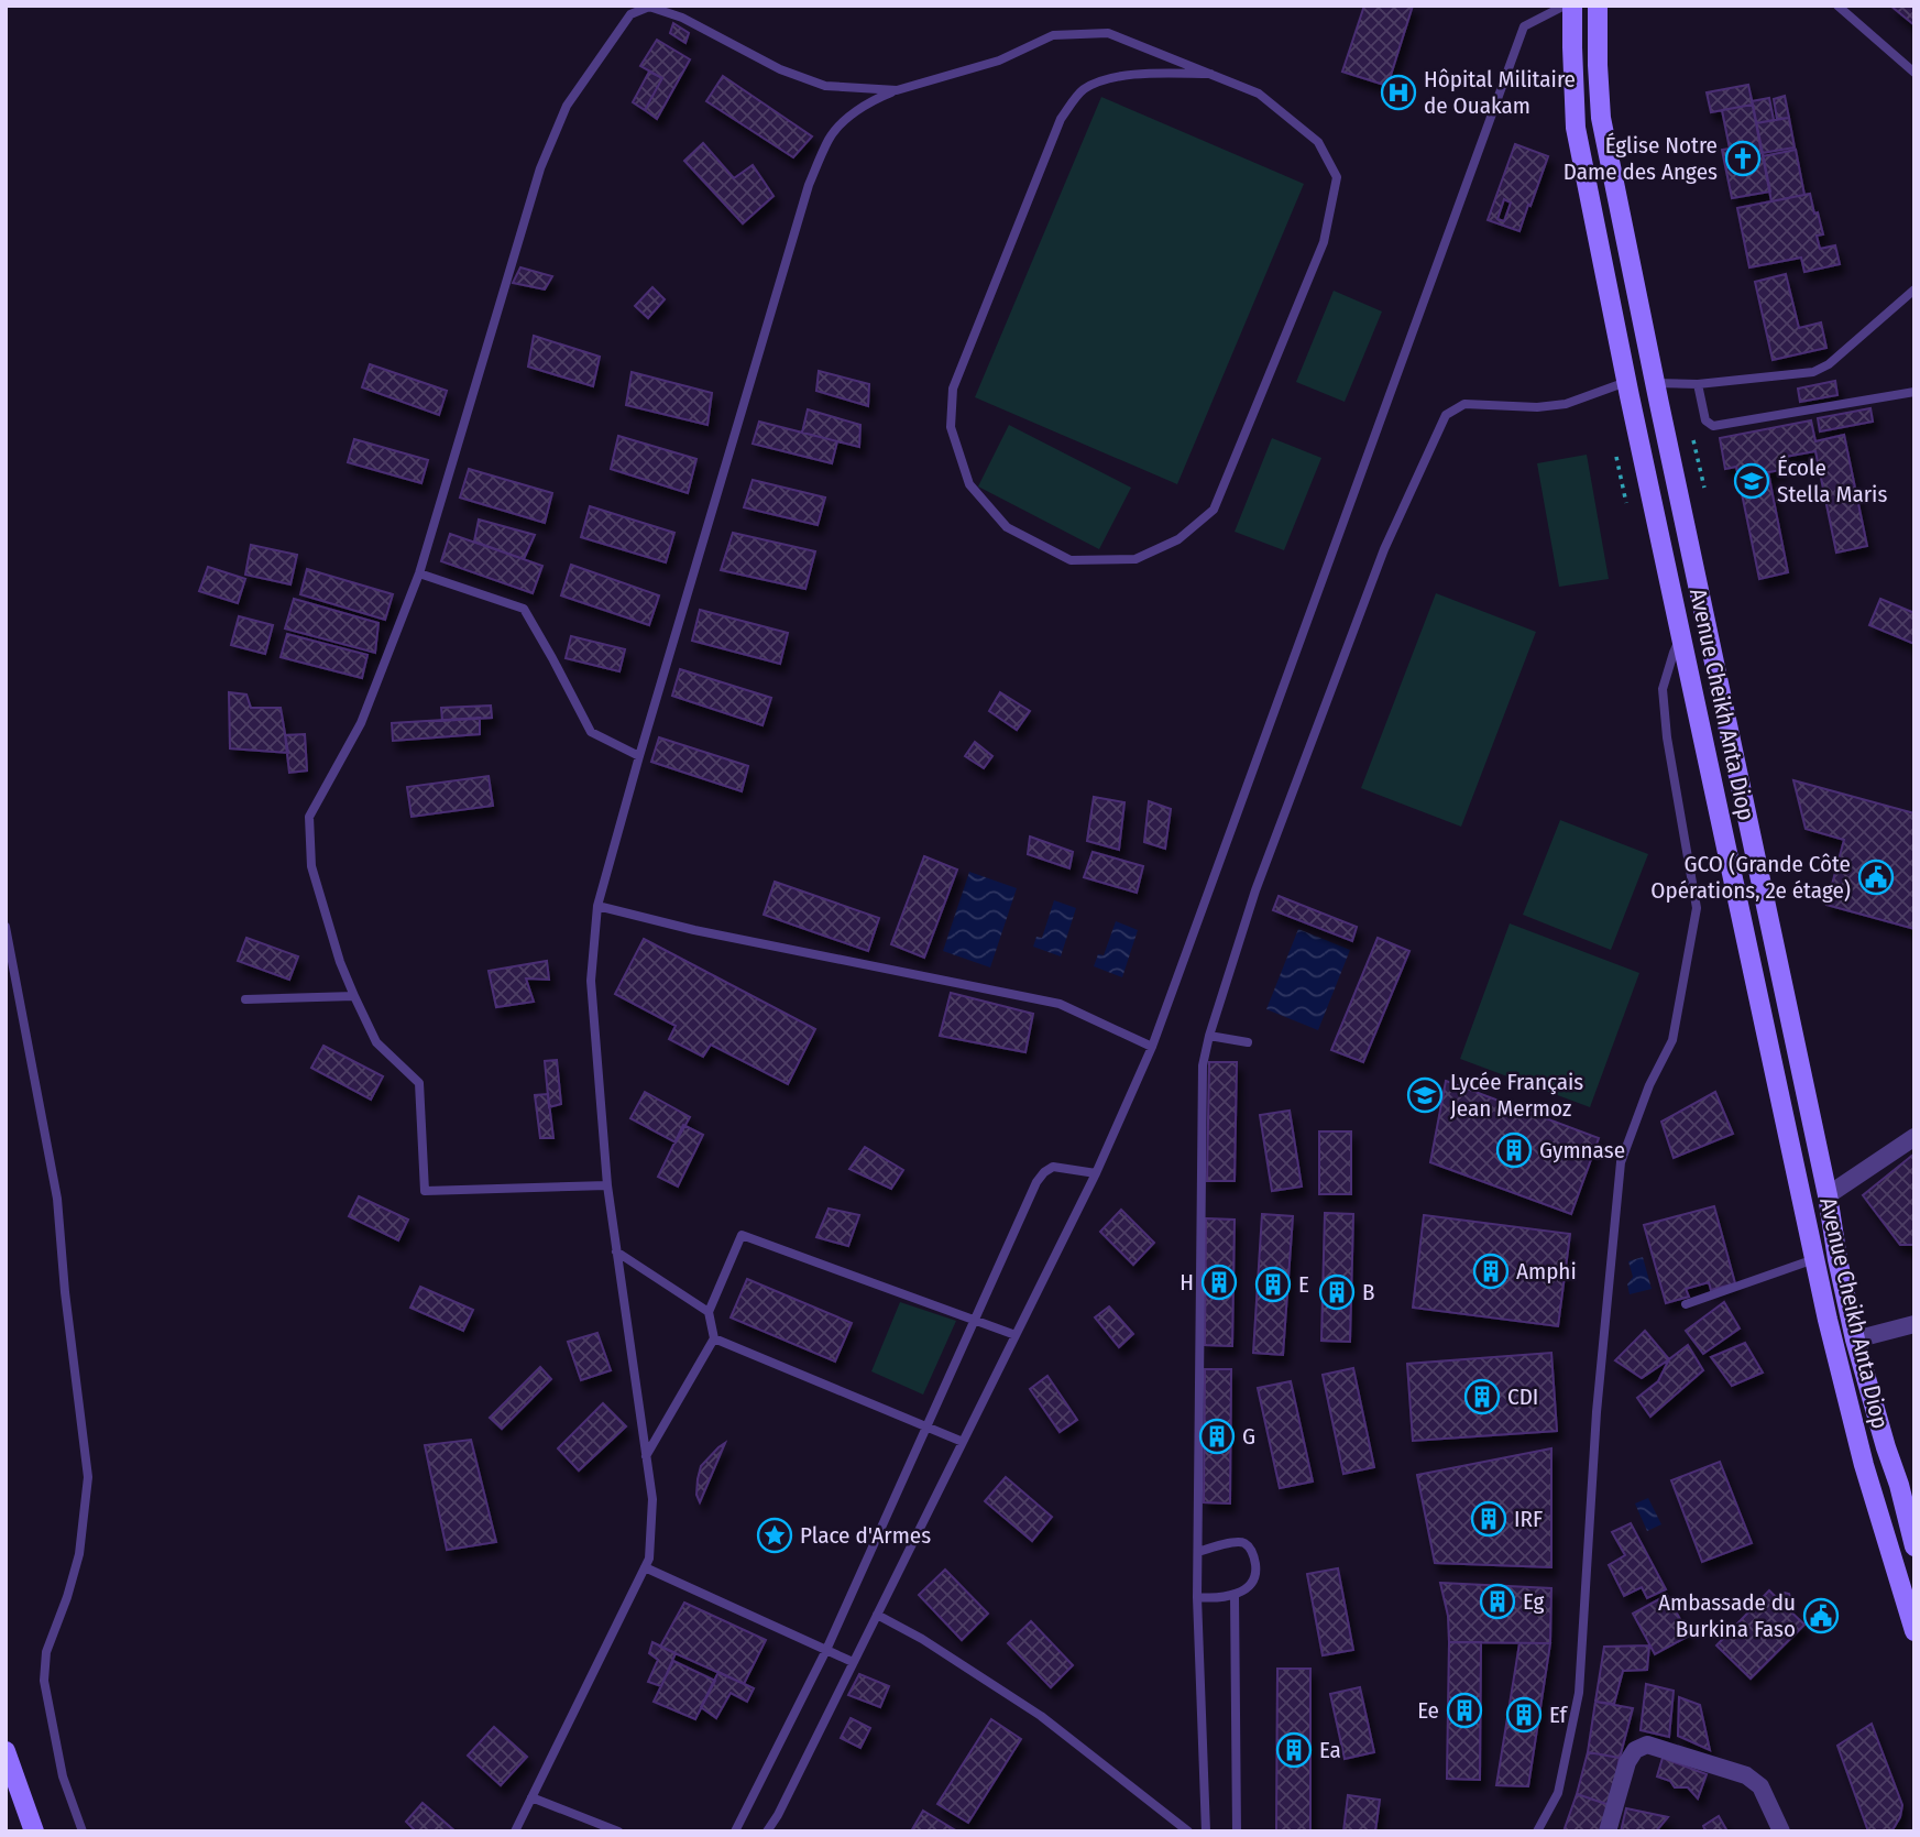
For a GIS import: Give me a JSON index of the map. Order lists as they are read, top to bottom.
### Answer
{
  "streets": {
    "street": ["Avenue Cheikh Anta Diop"]
  },
  "places": {
    "hospital": ["Hôpital Militaire de Ouakam"],
    "church": ["Église Notre Dame des Anges"],
    "school or university": ["École Stella Maris", "Lycée Français Jean Mermoz"],
    "public building": ["GCO (Grande Côte Opérations, 2e étage)", "Ambassade du Burkina Faso"],
    "building": [
      "Gymnase",
      "Amphi",
      "H",
      "E",
      "B",
      "CDI",
      "G",
      "IRF",
      "Eg",
      "Ee",
      "Ef",
      "Ea"
    ],
    "place": ["Place d'Armes"]
  }
}
